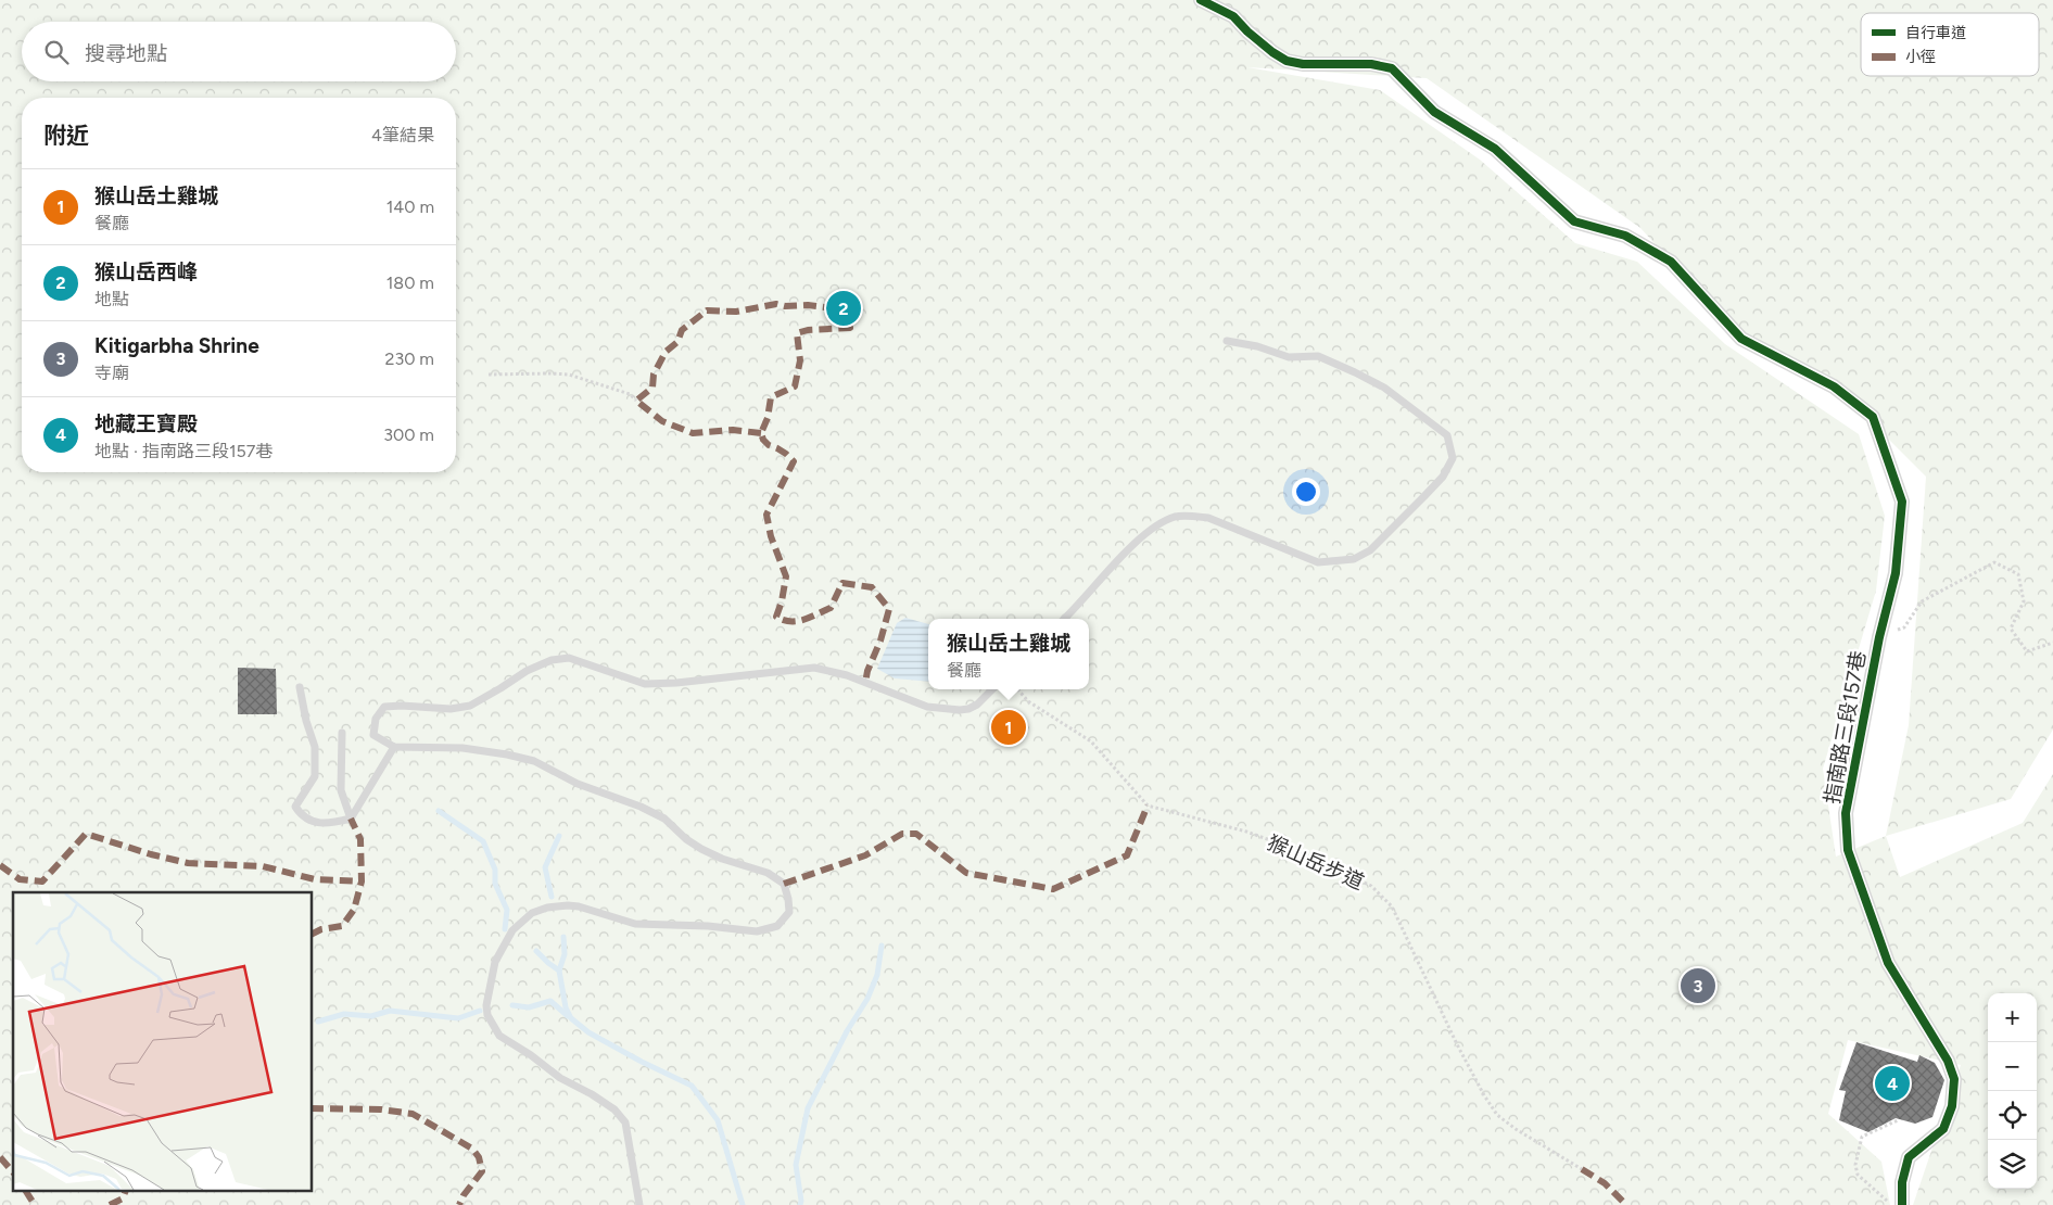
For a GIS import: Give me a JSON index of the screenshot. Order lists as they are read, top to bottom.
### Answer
{
  "streets": {
    "street": ["指南路三段157巷"],
    "path": ["猴山岳步道"]
  },
  "legend": ["自行車道", "小徑"],
  "page": {
    "search": "搜尋地點",
    "heading": ["附近", "4筆結果"],
    "list": [
      {
        "mark": "1",
        "name": "猴山岳土雞城",
        "note": "餐廳",
        "value": "140 m"
      },
      {
        "mark": "2",
        "name": "猴山岳西峰",
        "note": "地點",
        "value": "180 m"
      },
      {
        "mark": "3",
        "name": "Kitigarbha Shrine",
        "note": "寺廟",
        "value": "230 m"
      },
      {
        "mark": "4",
        "name": "地藏王寶殿",
        "note": "地點 · 指南路三段157巷",
        "value": "300 m"
      }
    ],
    "pins": [
      "2",
      "1",
      "3",
      "4"
    ],
    "popup": ["猴山岳土雞城", "餐廳"],
    "map_buttons": ["+", "−"]
  }
}
